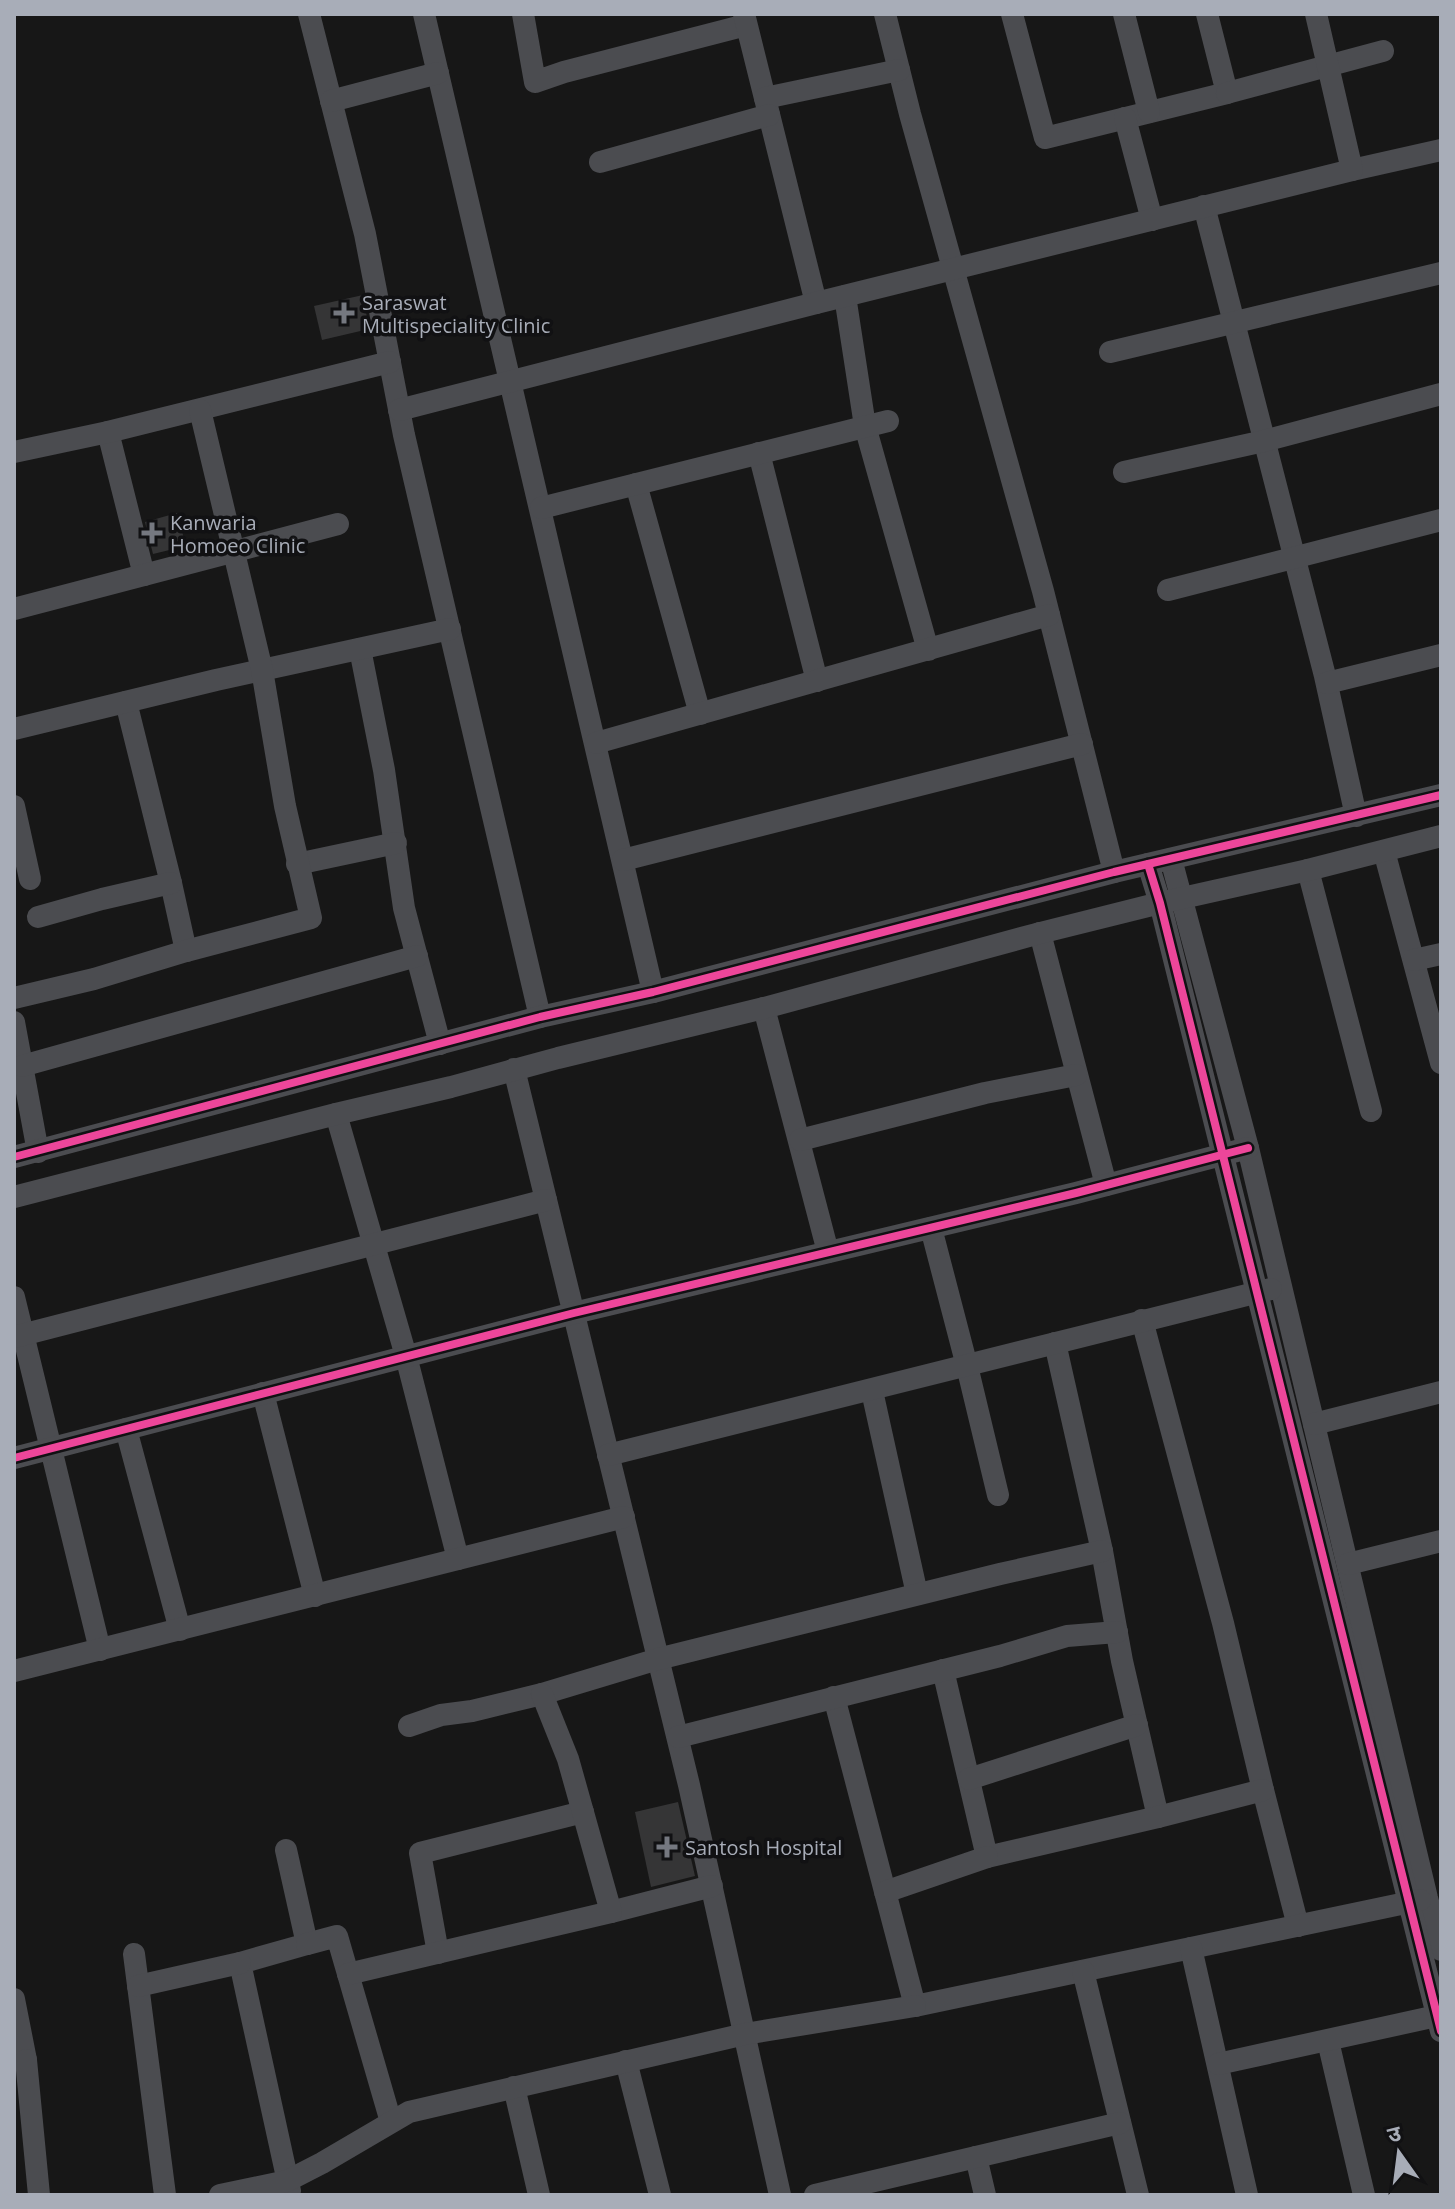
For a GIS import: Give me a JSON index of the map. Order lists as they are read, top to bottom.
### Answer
{
  "places": {
    "health": ["Saraswat Multispeciality Clinic", "Kanwaria Homoeo Clinic", "Santosh Hospital"]
  },
  "north": "top"
}
